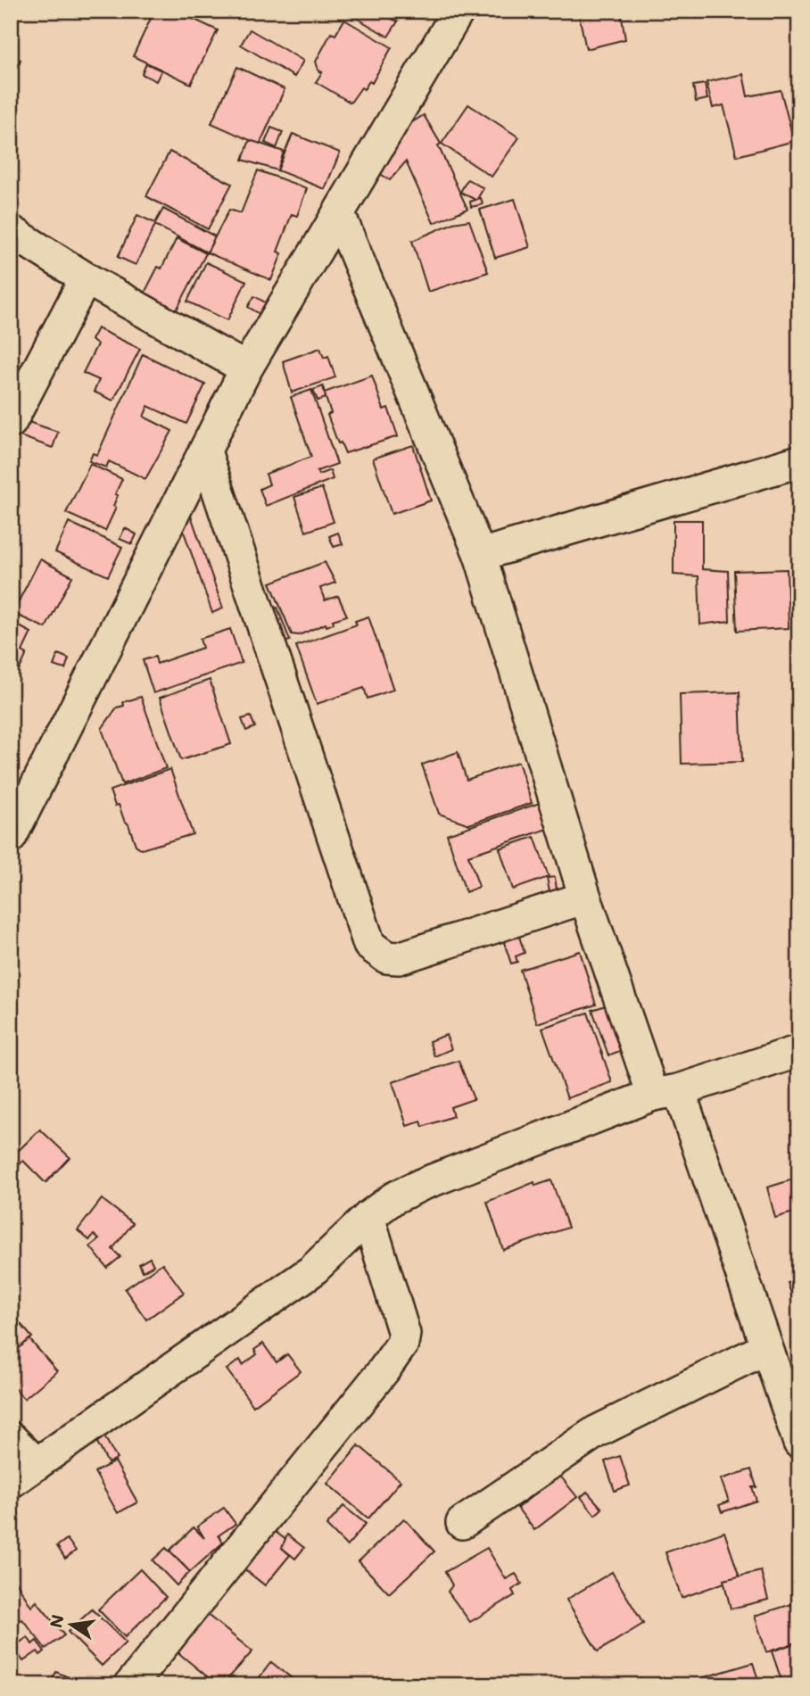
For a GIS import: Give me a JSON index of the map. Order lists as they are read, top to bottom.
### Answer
{
  "north": "left"
}
